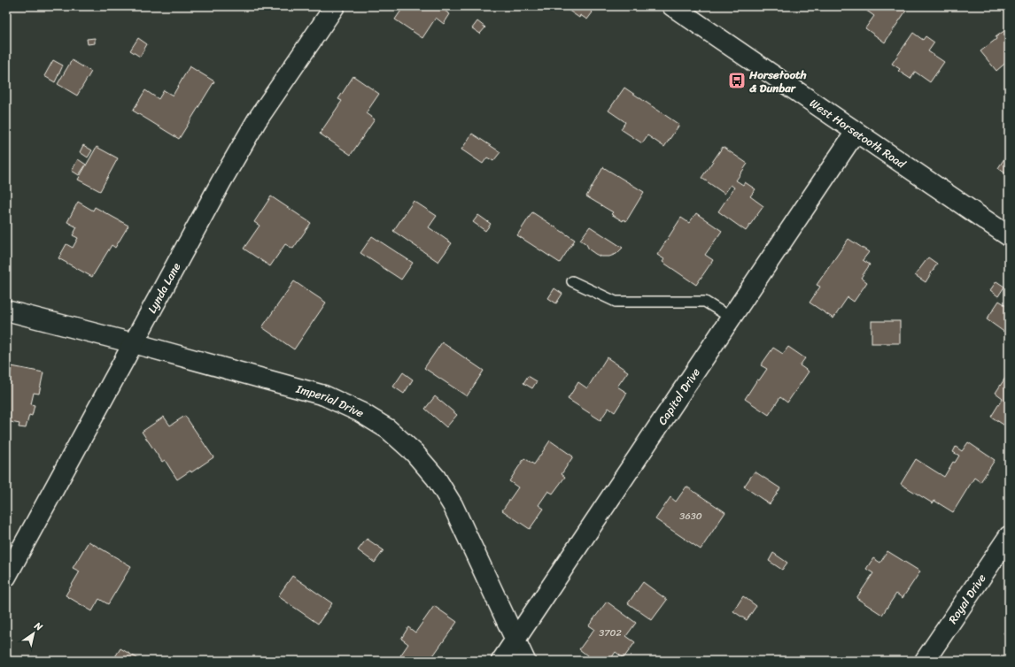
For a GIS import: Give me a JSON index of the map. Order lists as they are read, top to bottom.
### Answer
{
  "streets": {
    "street": [
      "West Horsetooth Road",
      "Lynda Lane",
      "Capitol Drive",
      "Imperial Drive",
      "Royal Drive"
    ]
  },
  "crossings": [
    ["West Horsetooth Road", "Capitol Drive"],
    ["Lynda Lane", "Imperial Drive"],
    ["Capitol Drive", "Imperial Drive"]
  ],
  "places": {
    "bus stop": ["Horsetooth & Dunbar"]
  },
  "house_numbers": ["3630", "3702"],
  "north": "top right"
}
